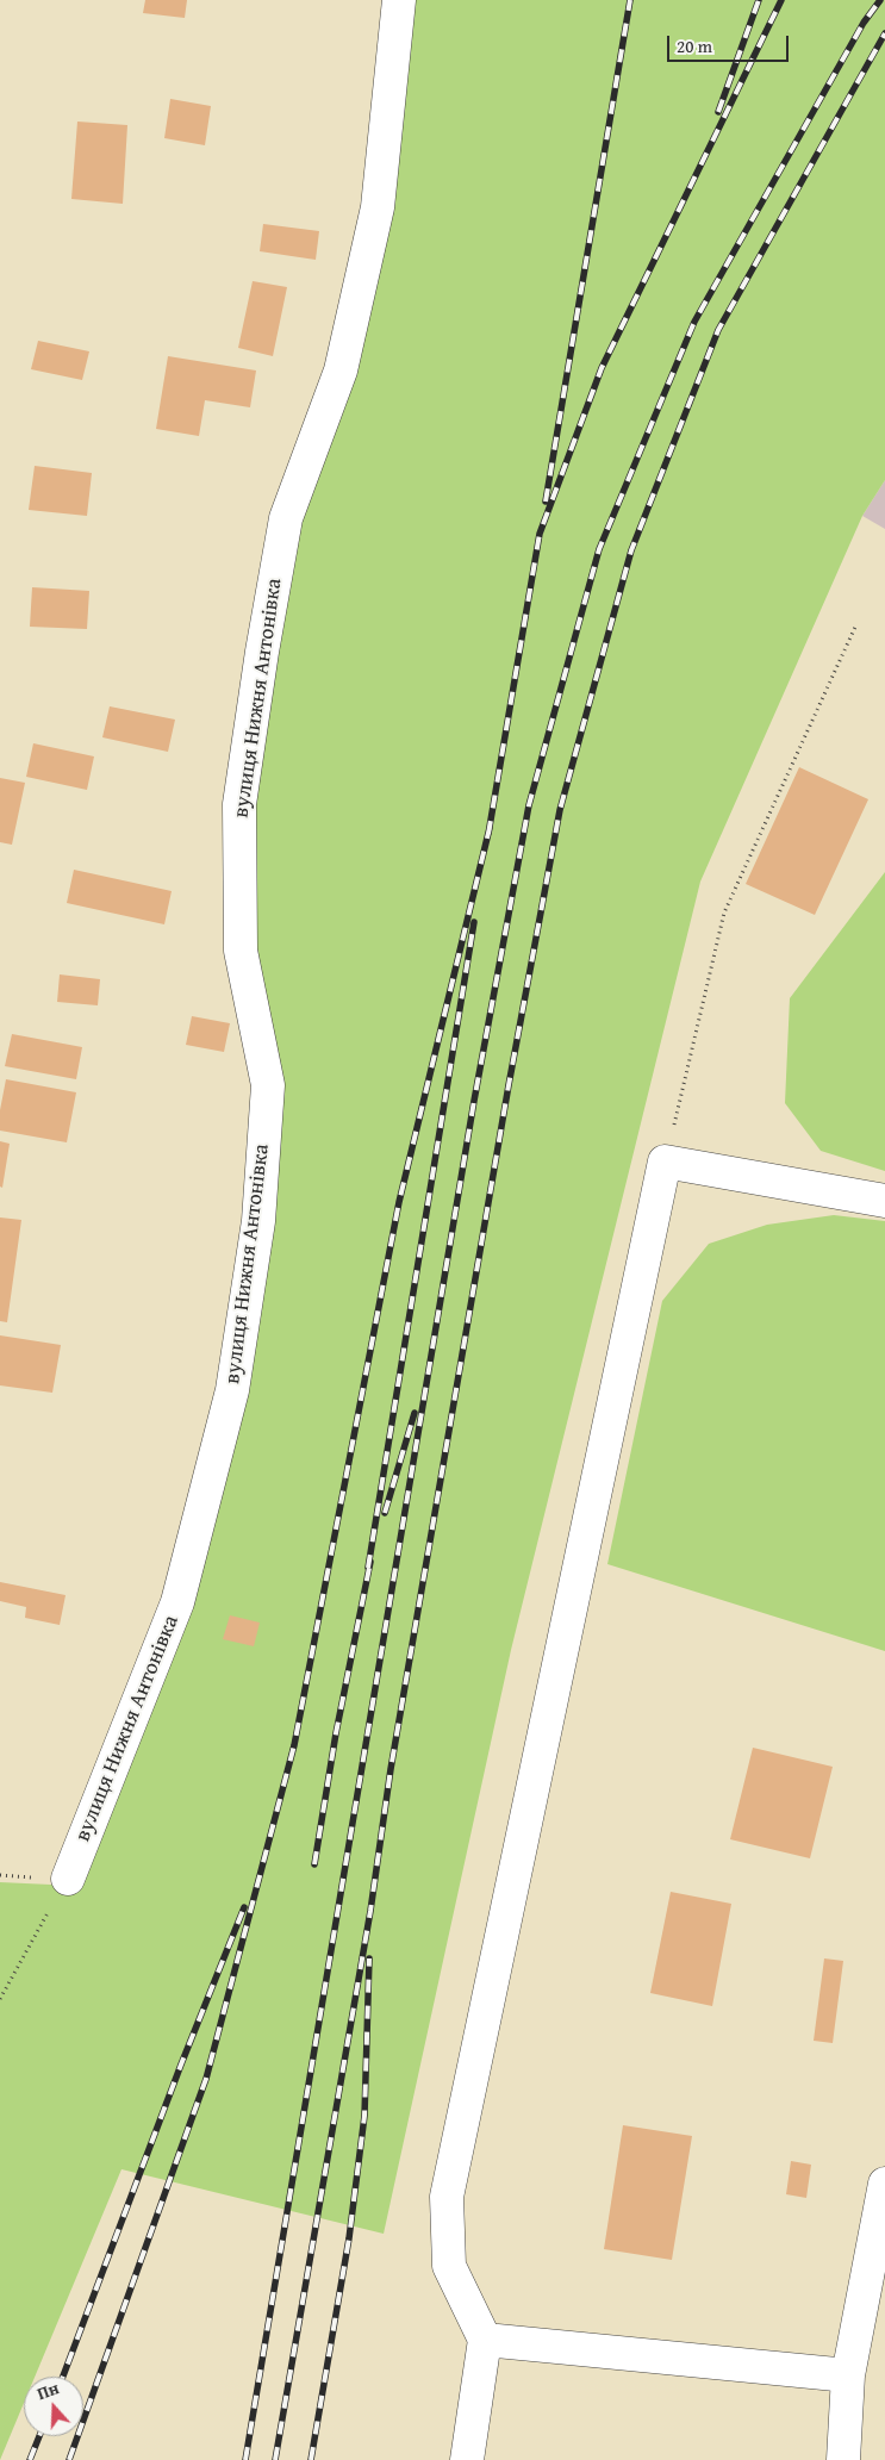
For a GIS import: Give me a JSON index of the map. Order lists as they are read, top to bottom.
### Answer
{
  "streets": {
    "street": ["вулиця Нижня Антонівка"]
  },
  "scale_bar": "20 m",
  "north": "top"
}
